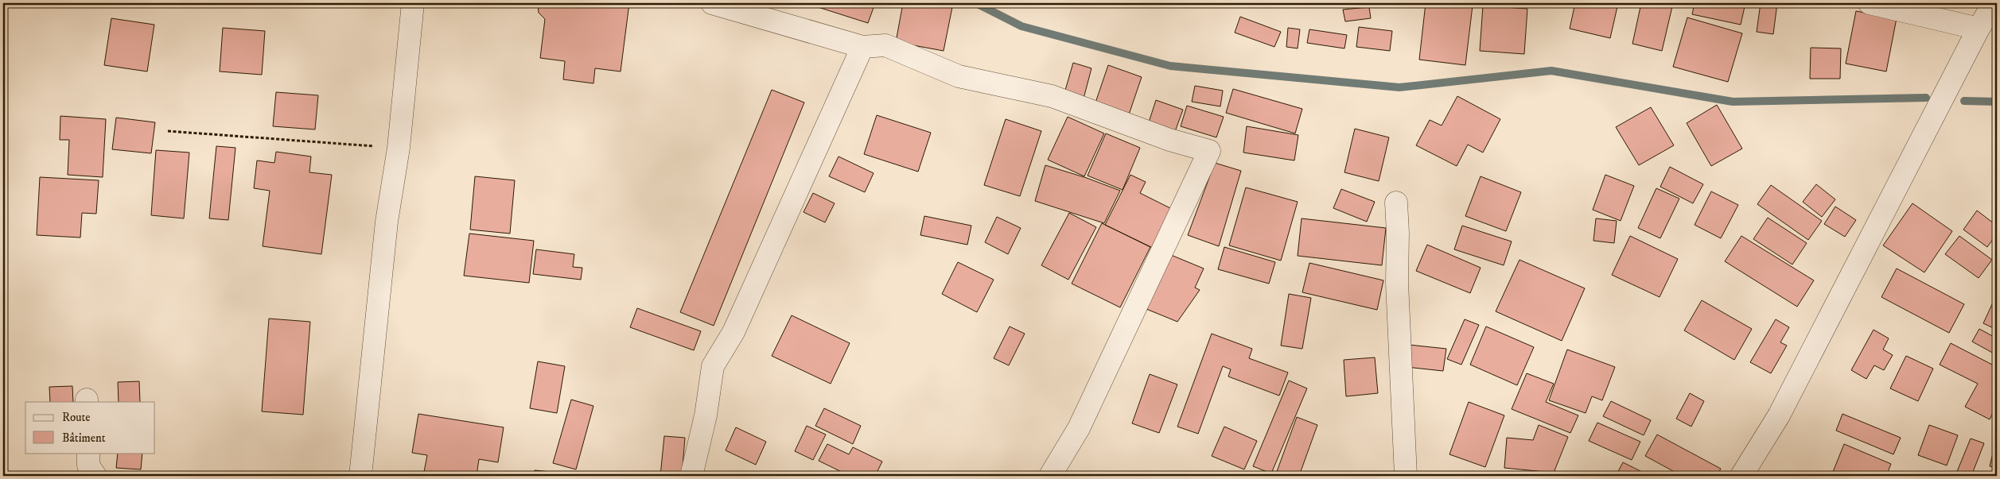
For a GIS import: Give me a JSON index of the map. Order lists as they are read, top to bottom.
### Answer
{
  "legend": ["Route", "Bâtiment"]
}
